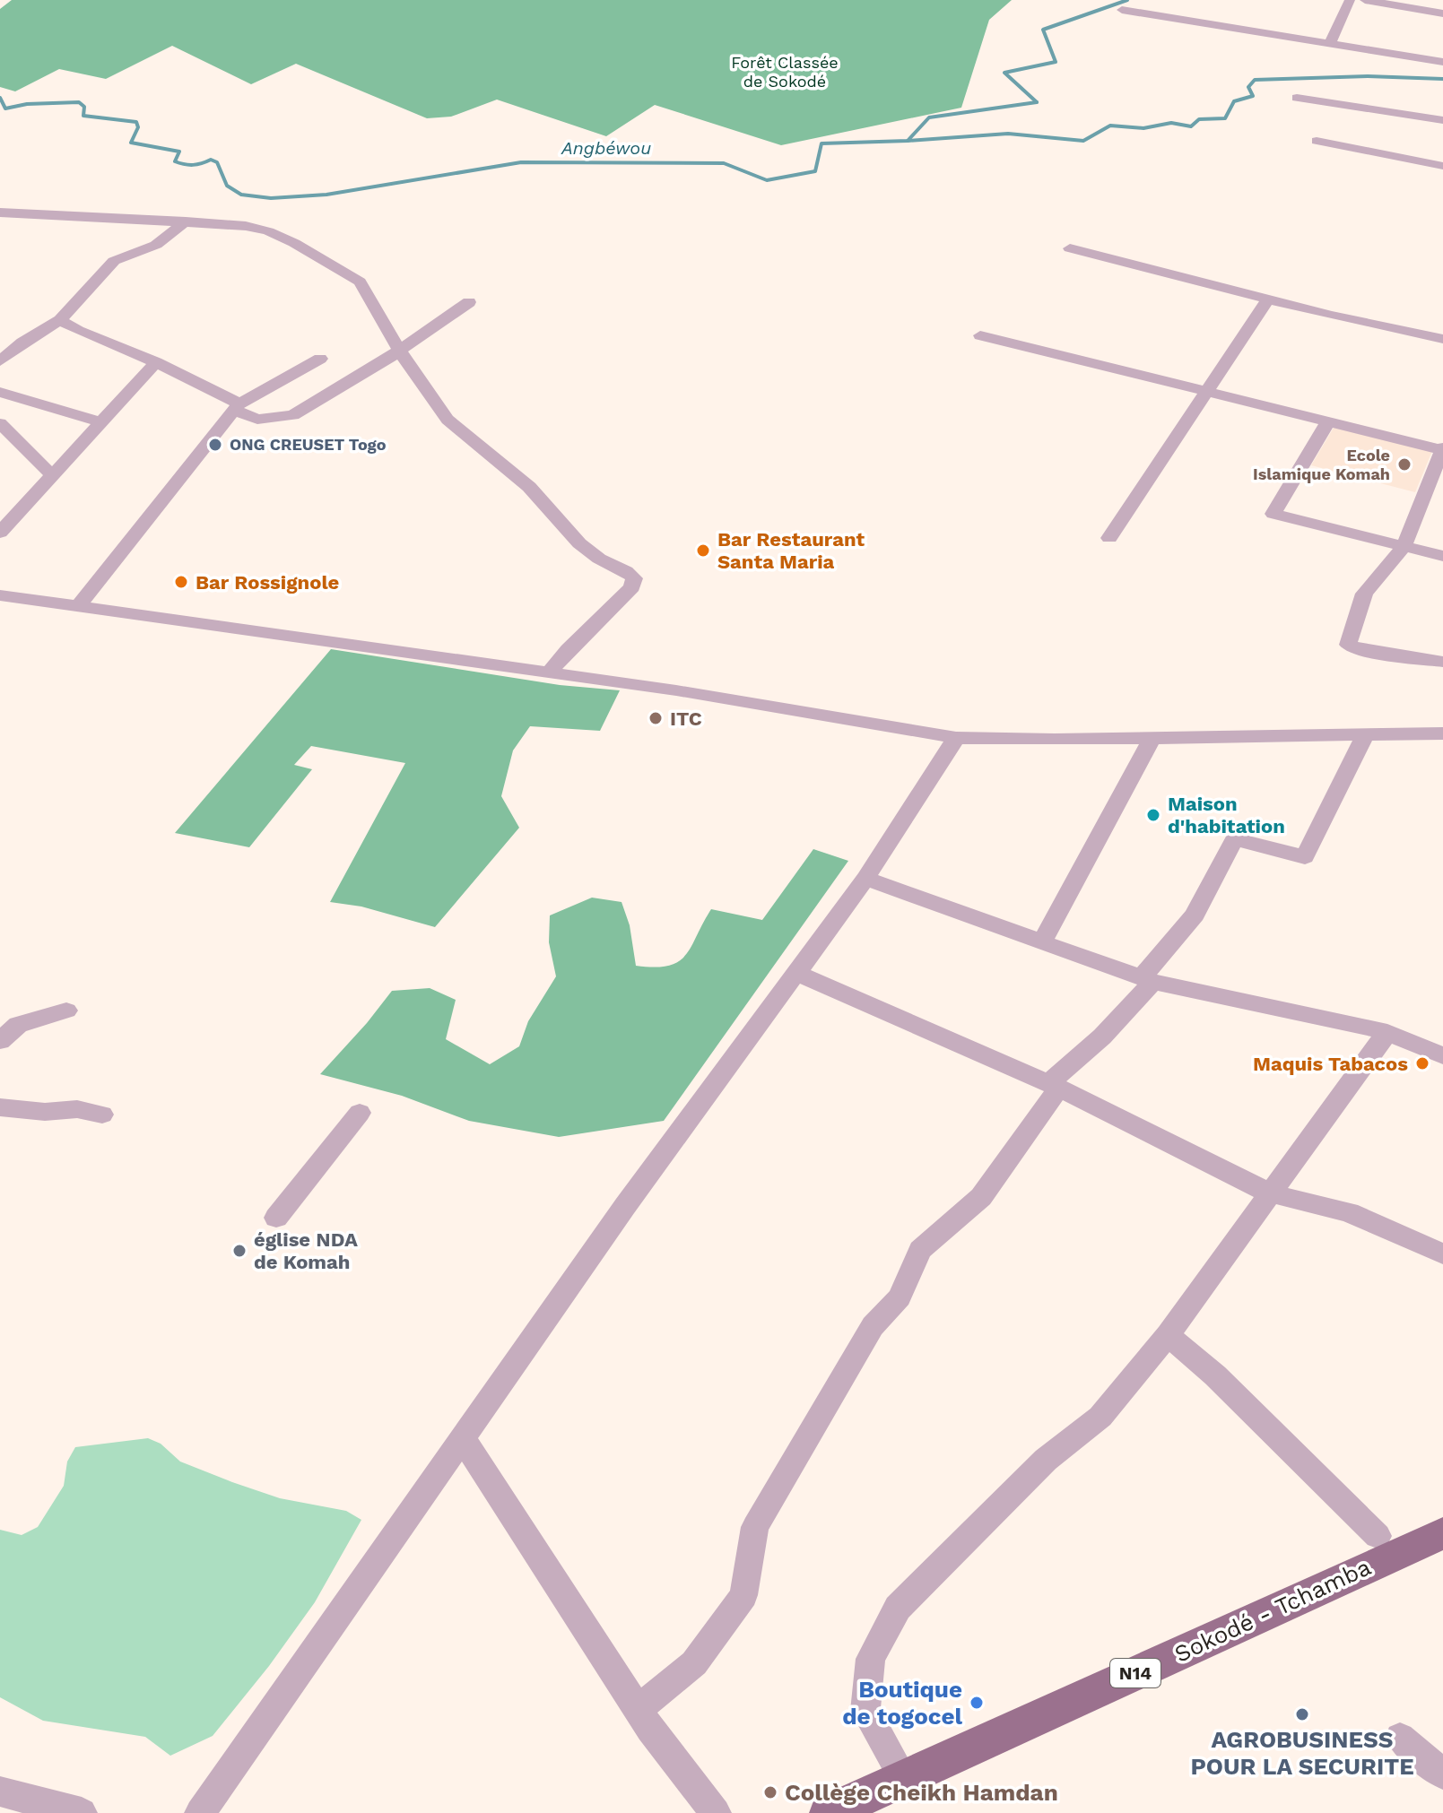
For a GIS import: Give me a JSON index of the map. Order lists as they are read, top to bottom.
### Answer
{
  "streets": {
    "main road": ["Sokodé - Tchamba", "N14"]
  },
  "water": ["Angbéwou"],
  "parks": ["Forêt Classée de Sokodé"],
  "places": [
    "ONG CREUSET Togo",
    "Ecole Islamique Komah",
    "Bar Restaurant Santa Maria",
    "Bar Rossignole",
    "ITC",
    "Maison d'habitation",
    "Maquis Tabacos",
    "église NDA de Komah",
    "Boutique de togocel",
    "AGROBUSINESS POUR LA SECURITE",
    "Collège Cheikh Hamdan"
  ]
}
